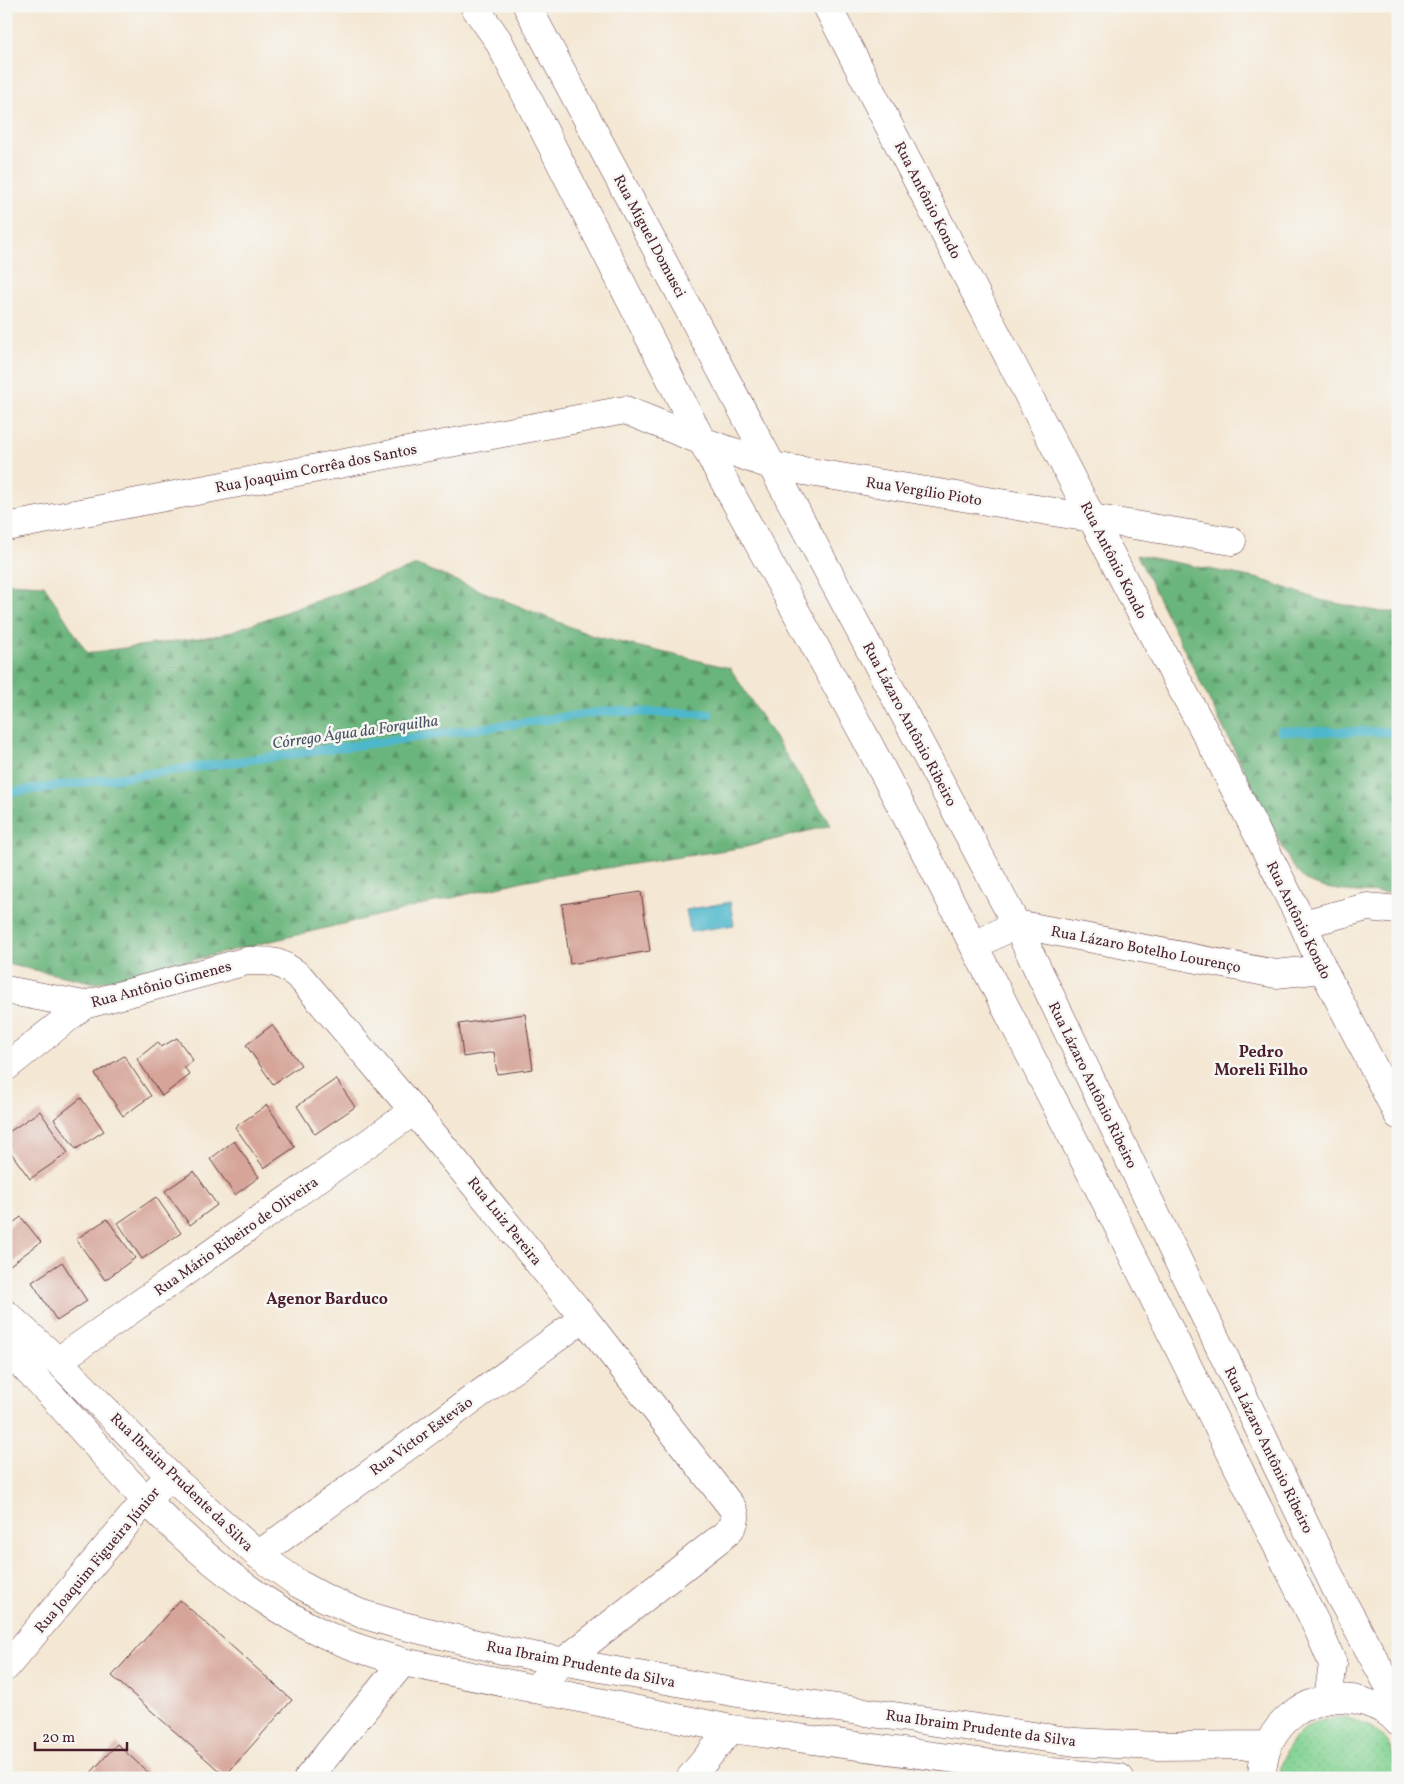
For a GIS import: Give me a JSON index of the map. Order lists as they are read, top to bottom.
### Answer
{
  "streets": {
    "street": [
      "Rua Antônio Kondo",
      "Rua Miguel Domusci",
      "Rua Joaquim Corrêa dos Santos",
      "Rua Vergílio Pioto",
      "Rua Lázaro Antônio Ribeiro",
      "Rua Lázaro Botelho Lourenço",
      "Rua Antônio Gimenes",
      "Rua Luiz Pereira",
      "Rua Mário Ribeiro de Oliveira",
      "Rua Victor Estevão",
      "Rua Ibraim Prudente da Silva",
      "Rua Joaquim Figueira Júnior"
    ]
  },
  "crossings": [
    ["Rua Antônio Kondo", "Rua Vergílio Pioto"],
    ["Rua Antônio Kondo", "Rua Lázaro Botelho Lourenço"],
    ["Rua Miguel Domusci", "Rua Vergílio Pioto"],
    ["Rua Miguel Domusci", "Rua Lázaro Antônio Ribeiro"],
    ["Rua Joaquim Corrêa dos Santos", "Rua Vergílio Pioto"],
    ["Rua Vergílio Pioto", "Rua Lázaro Antônio Ribeiro"],
    ["Rua Lázaro Antônio Ribeiro", "Rua Lázaro Botelho Lourenço"],
    ["Rua Antônio Gimenes", "Rua Luiz Pereira"],
    ["Rua Luiz Pereira", "Rua Mário Ribeiro de Oliveira"],
    ["Rua Luiz Pereira", "Rua Victor Estevão"],
    ["Rua Luiz Pereira", "Rua Ibraim Prudente da Silva"],
    ["Rua Mário Ribeiro de Oliveira", "Rua Ibraim Prudente da Silva"],
    ["Rua Victor Estevão", "Rua Ibraim Prudente da Silva"],
    ["Rua Ibraim Prudente da Silva", "Rua Joaquim Figueira Júnior"]
  ],
  "districts": ["Pedro Moreli Filho", "Agenor Barduco"],
  "water": ["Córrego Água da Forquilha"],
  "scale_bar": "20 m"
}
